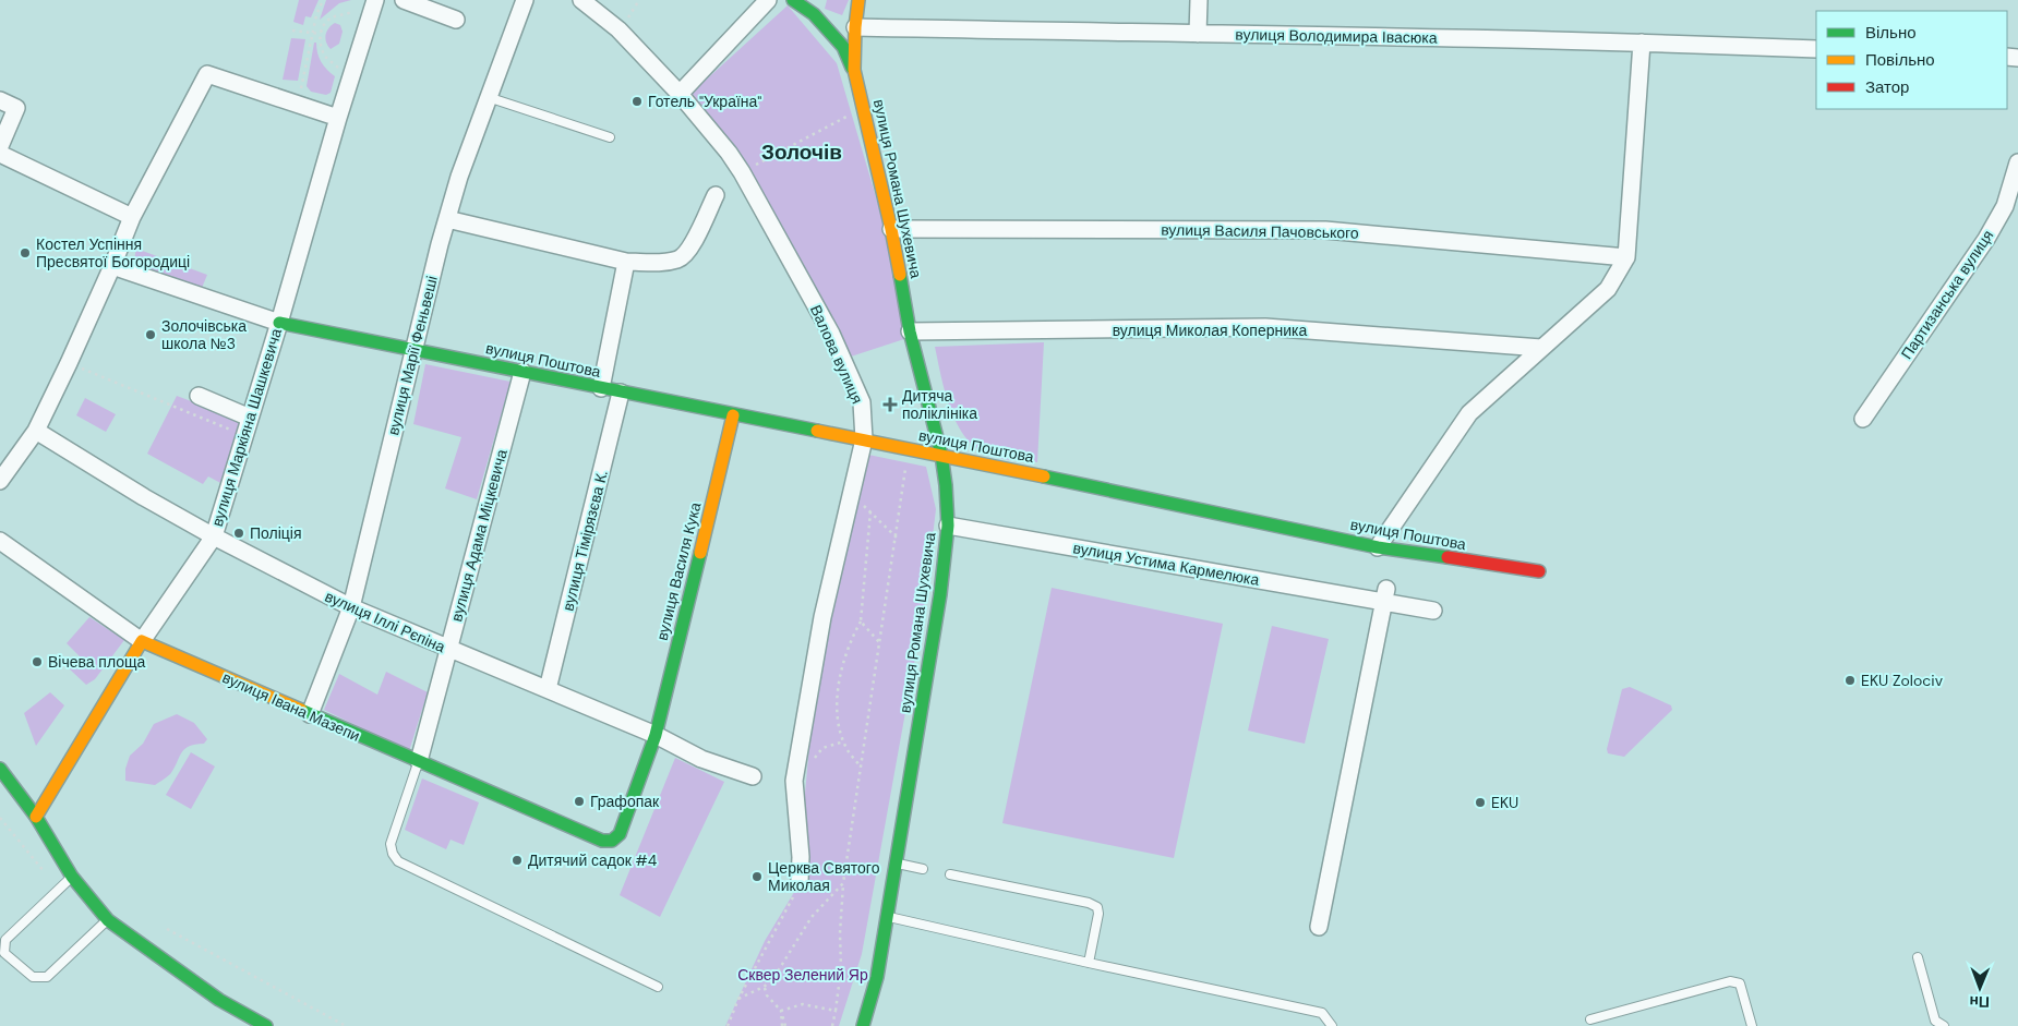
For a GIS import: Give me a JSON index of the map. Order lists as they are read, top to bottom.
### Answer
{
  "streets": {
    "street": [
      "вулиця Володимира Івасюка",
      "вулиця Романа Шухевича",
      "вулиця Василя Пачовського",
      "Партизанська вулиця",
      "вулиця Миколая Коперника",
      "Валова вулиця",
      "вулиця Марії Феньвеші",
      "вулиця Поштова",
      "вулиця Маркіяна Шашкевича",
      "вулиця Адама Міцкевича",
      "вулиця Тімірязєва К.",
      "вулиця Устима Кармелюка",
      "вулиця Василя Кука",
      "вулиця Іллі Рєпіна",
      "вулиця Івана Мазепи"
    ]
  },
  "crossings": [
    ["вулиця Володимира Івасюка", "вулиця Романа Шухевича"],
    ["вулиця Романа Шухевича", "вулиця Василя Пачовського"],
    ["вулиця Романа Шухевича", "вулиця Миколая Коперника"],
    ["вулиця Романа Шухевича", "вулиця Поштова"],
    ["вулиця Романа Шухевича", "вулиця Устима Кармелюка"],
    ["Валова вулиця", "вулиця Поштова"],
    ["вулиця Марії Феньвеші", "вулиця Поштова"],
    ["вулиця Марії Феньвеші", "вулиця Іллі Рєпіна"],
    ["вулиця Марії Феньвеші", "вулиця Івана Мазепи"],
    ["вулиця Поштова", "вулиця Маркіяна Шашкевича"],
    ["вулиця Поштова", "вулиця Адама Міцкевича"],
    ["вулиця Поштова", "вулиця Тімірязєва К."],
    ["вулиця Поштова", "вулиця Василя Кука"],
    ["вулиця Маркіяна Шашкевича", "вулиця Іллі Рєпіна"],
    ["вулиця Маркіяна Шашкевича", "вулиця Івана Мазепи"],
    ["вулиця Адама Міцкевича", "вулиця Іллі Рєпіна"],
    ["вулиця Адама Міцкевича", "вулиця Івана Мазепи"],
    ["вулиця Тімірязєва К.", "вулиця Іллі Рєпіна"],
    ["вулиця Василя Кука", "вулиця Іллі Рєпіна"],
    ["вулиця Василя Кука", "вулиця Івана Мазепи"]
  ],
  "districts": ["Золочів"],
  "parks": ["Сквер Зелений Яр"],
  "places": {
    "other": [
      "Готель \"Україна\"",
      "Костел Успіння Пресвятої Богородиці",
      "Золочівська школа №3",
      "Поліція",
      "Вічева площа",
      "EKU Zolociv",
      "Графопак",
      "EKU",
      "Дитячий садок #4",
      "Церква Святого Миколая"
    ],
    "health": ["Дитяча поліклініка"]
  },
  "legend": ["Вільно", "Повільно", "Затор"],
  "north": "bottom"
}
